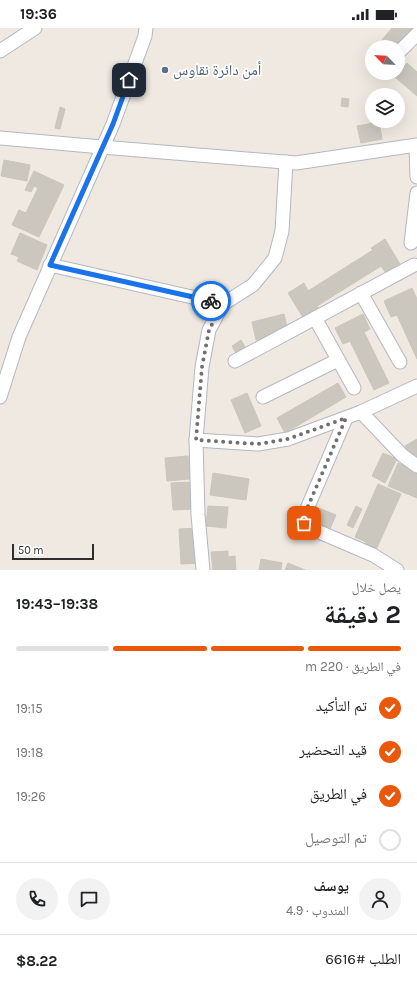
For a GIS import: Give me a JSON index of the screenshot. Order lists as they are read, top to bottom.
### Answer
{
  "places": ["أمن دائرة نقاوس"],
  "scale_bar": "50 m",
  "north": "top left",
  "page": {
    "status": "19:36",
    "scale": "50 m",
    "heading": ["2 دقيقة", "يصل خلال", "19:38–19:43"],
    "panel": [
      "يوسف",
      "المندوب · 4.9",
      "الطلب #6616",
      "$8.22"
    ],
    "bar": "في الطريق · 220 m",
    "list": [
      ["تم التأكيد", "19:15"],
      ["قيد التحضير", "19:18"],
      ["في الطريق", "19:26"],
      "تم التوصيل"
    ]
  }
}
